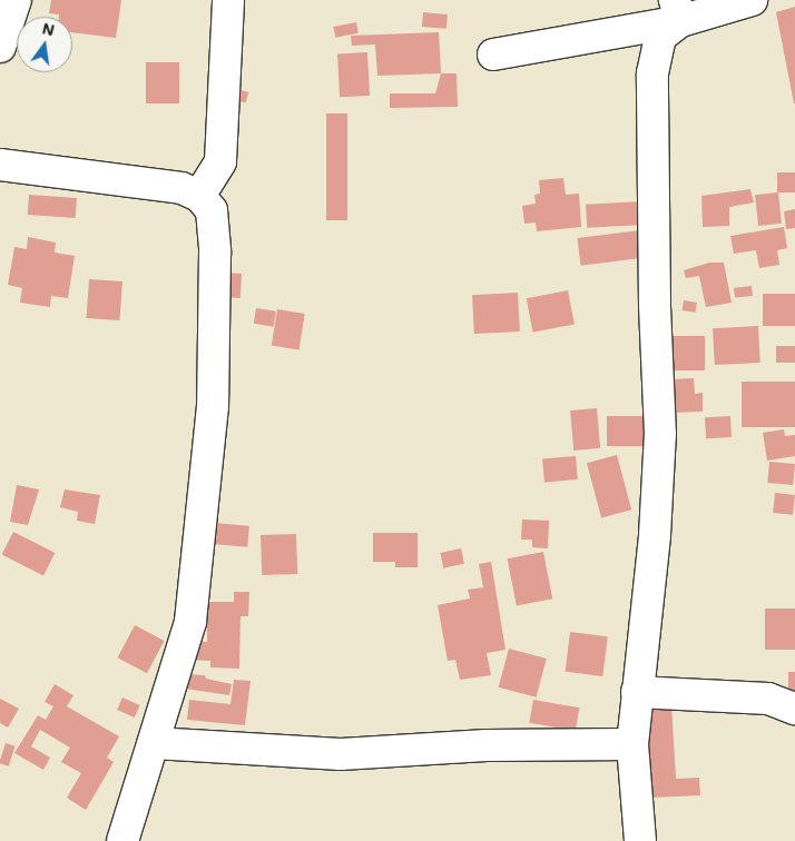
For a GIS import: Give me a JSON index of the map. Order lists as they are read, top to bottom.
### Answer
{
  "north": "top"
}
